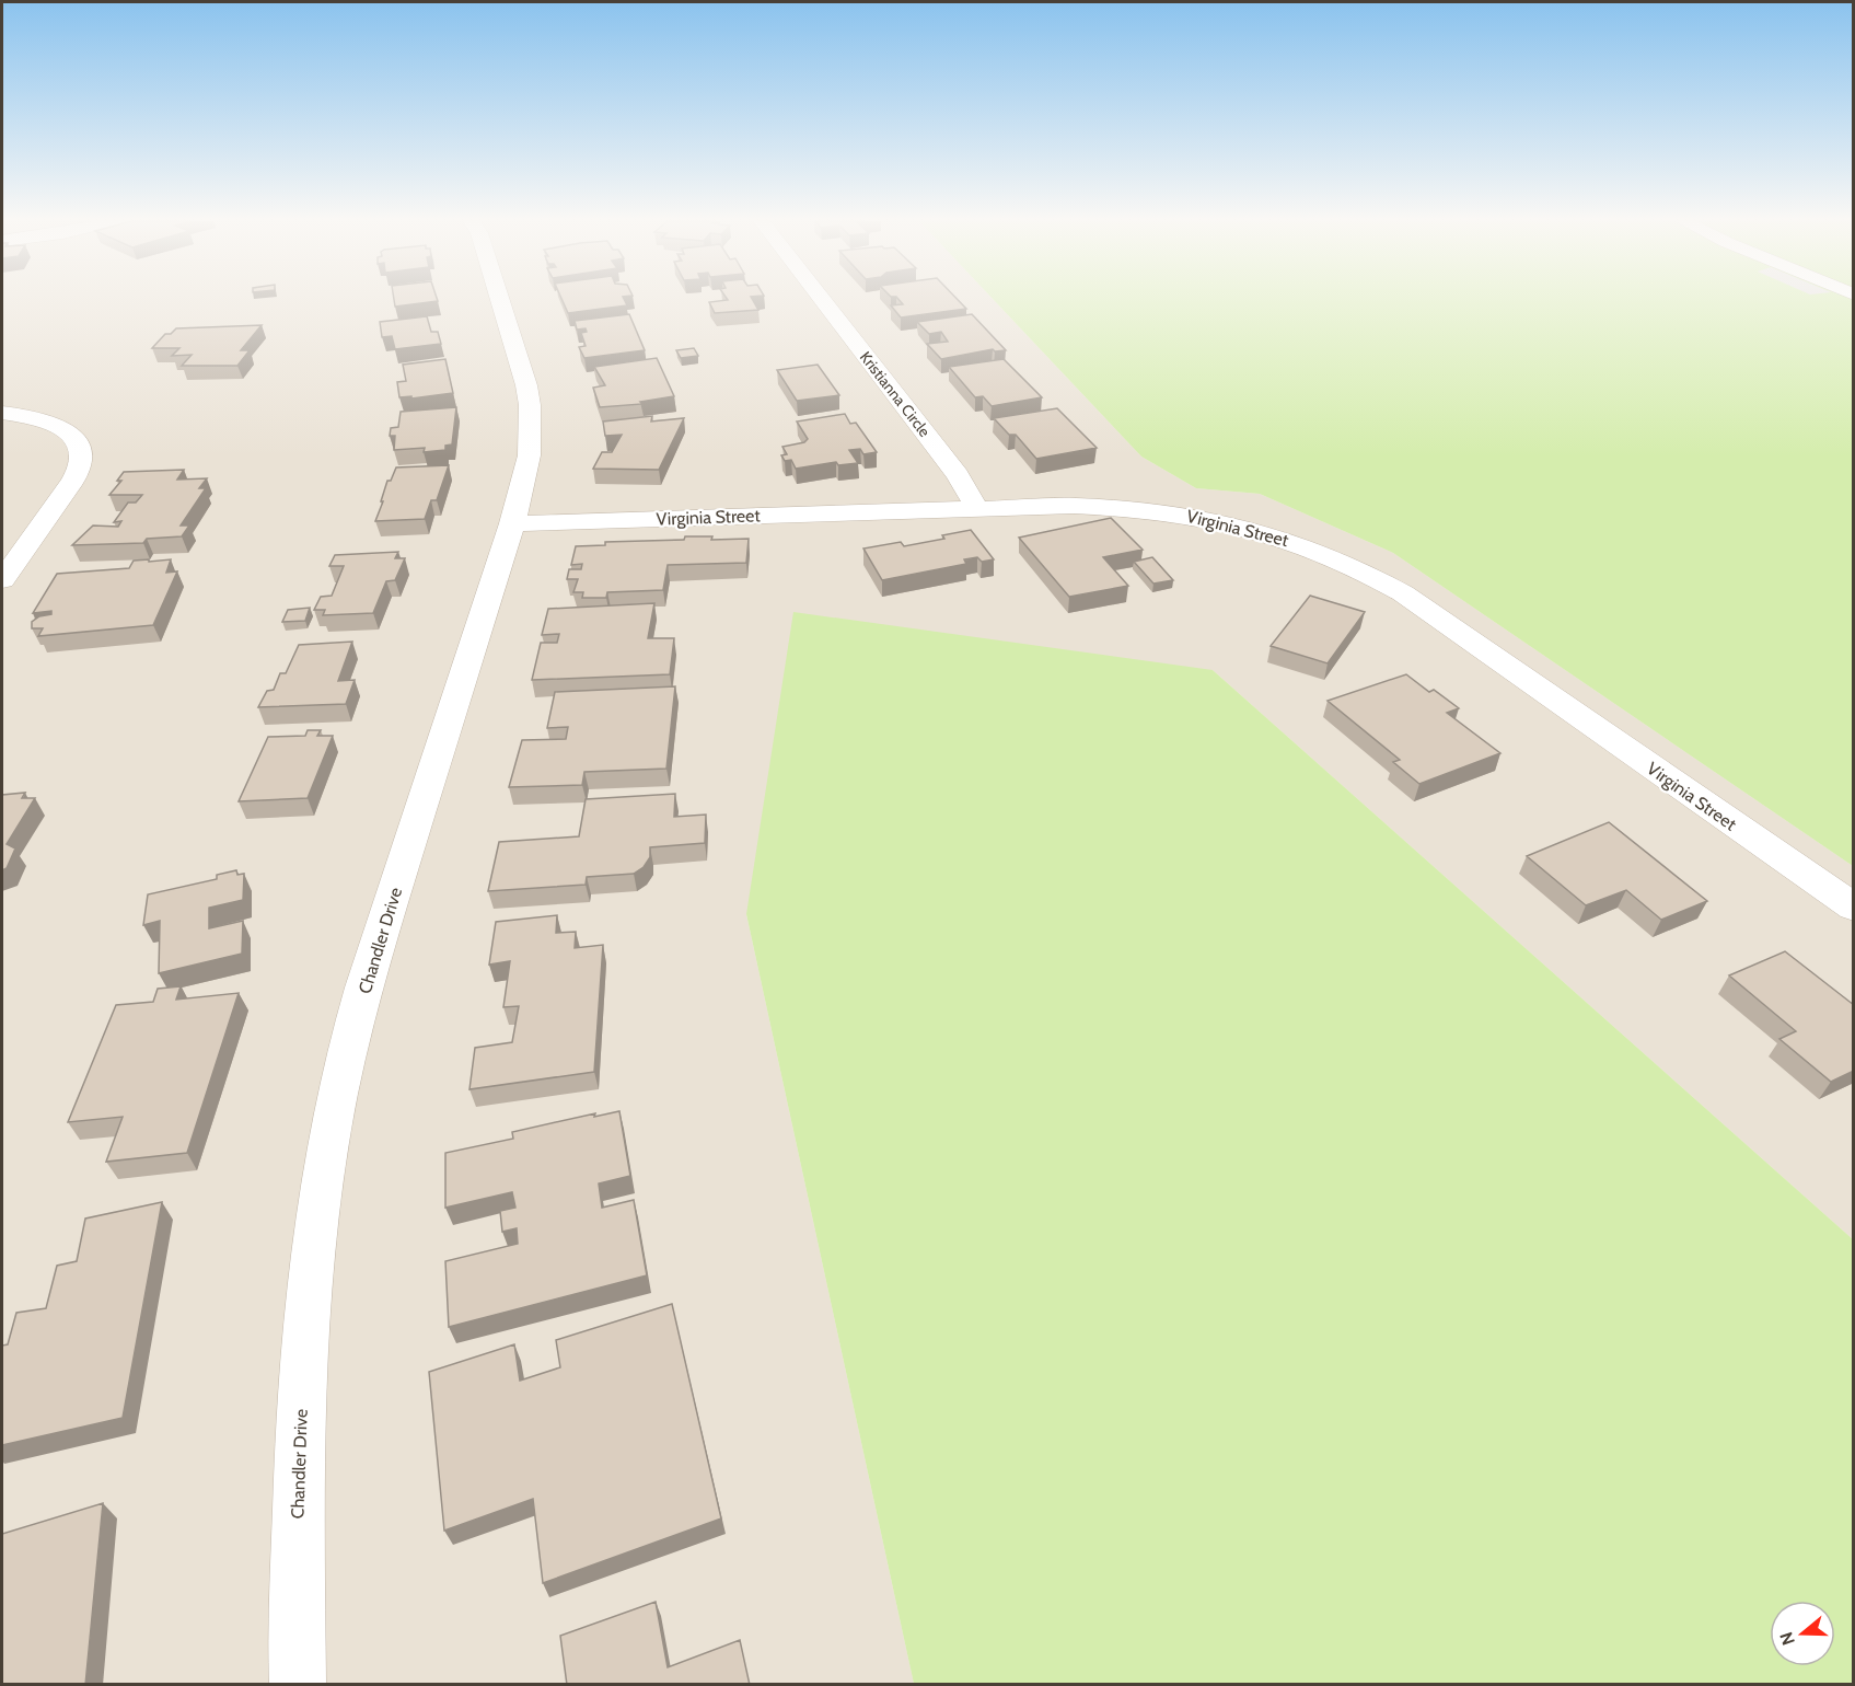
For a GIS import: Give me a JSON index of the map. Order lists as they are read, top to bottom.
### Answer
{
  "streets": {
    "street": ["Kristianna Circle", "Virginia Street", "Chandler Drive"]
  },
  "crossings": [
    ["Kristianna Circle", "Virginia Street"],
    ["Virginia Street", "Chandler Drive"]
  ],
  "north": "left"
}
